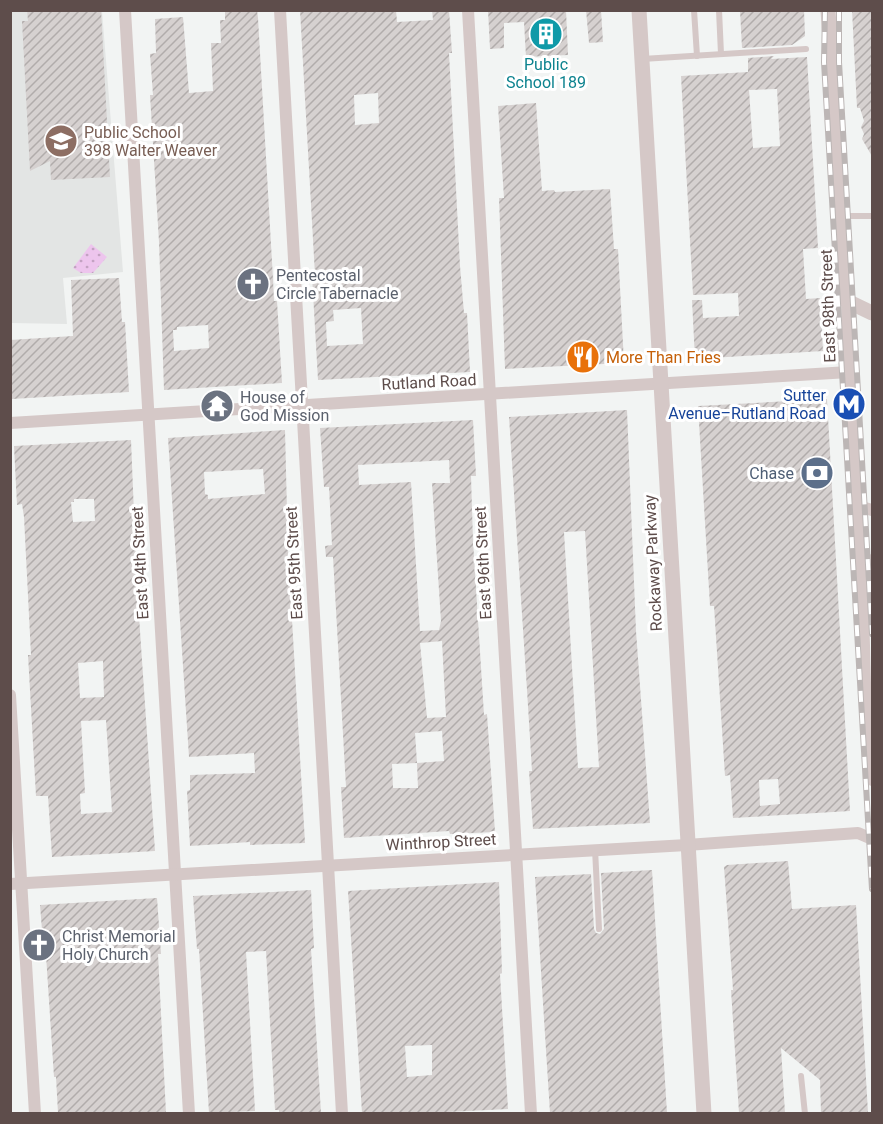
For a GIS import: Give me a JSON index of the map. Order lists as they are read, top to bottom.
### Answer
{
  "streets": {
    "street": [
      "East 98th Street",
      "Rutland Road",
      "East 94th Street",
      "East 95th Street",
      "East 96th Street",
      "Rockaway Parkway",
      "Winthrop Street"
    ]
  },
  "crossings": [
    ["East 98th Street", "Rutland Road"],
    ["Rutland Road", "East 94th Street"],
    ["Rutland Road", "East 95th Street"],
    ["Rutland Road", "East 96th Street"],
    ["Rutland Road", "Rockaway Parkway"],
    ["East 94th Street", "Winthrop Street"],
    ["East 95th Street", "Winthrop Street"],
    ["East 96th Street", "Winthrop Street"],
    ["Rockaway Parkway", "Winthrop Street"]
  ],
  "places": {
    "building": ["Public School 189"],
    "school or university": ["Public School 398 Walter Weaver"],
    "church": ["Pentecostal Circle Tabernacle", "Christ Memorial Holy Church"],
    "restaurant": ["More Than Fries"],
    "metro station": ["Sutter Avenue–Rutland Road"],
    "temple": ["House of God Mission"],
    "bank": ["Chase"]
  }
}
